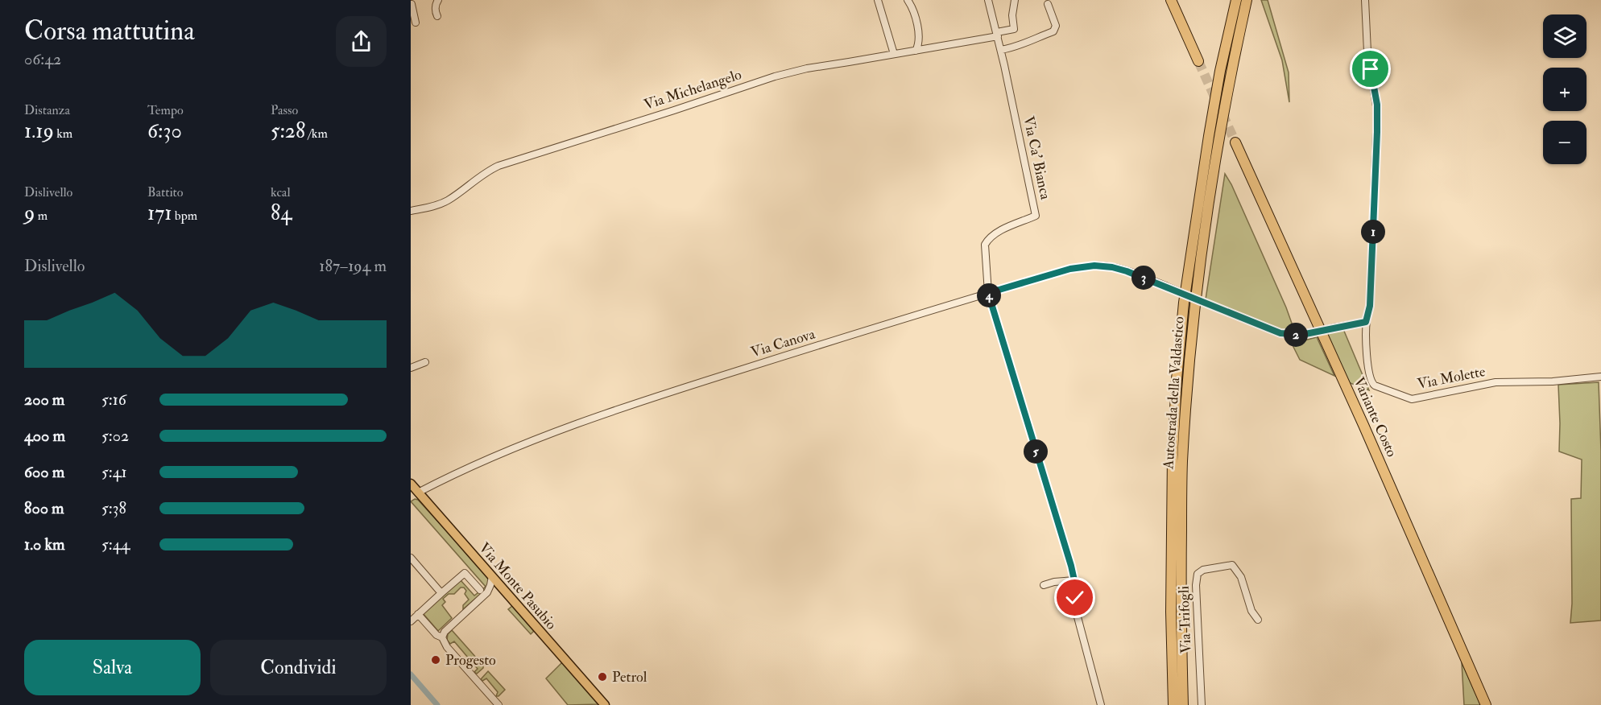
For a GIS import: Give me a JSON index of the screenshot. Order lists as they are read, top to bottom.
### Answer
{
  "streets": {
    "highway": ["Autostrada della Valdastico", "Variante Costo"],
    "main road": ["Via Monte Pasubio"],
    "street": [
      "Via Michelangelo",
      "Via Ca' Bianca",
      "Via Canova",
      "Via Molette",
      "Via Trifogli"
    ]
  },
  "crossings": [
    ["Via Michelangelo", "Via Ca' Bianca"],
    ["Via Ca' Bianca", "Via Canova"],
    ["Via Canova", "Via Molette"],
    ["Via Canova", "Via Monte Pasubio"]
  ],
  "places": ["Progesto", "Petrol"],
  "page": {
    "heading": ["Corsa mattutina", "06:42"],
    "map_buttons": ["+", "−"],
    "stats": [
      ["Distanza", "1.19 km"],
      ["Tempo", "6:30"],
      ["Passo", "5:28 /km"],
      ["Dislivello", "9 m"],
      ["Battito", "171 bpm"],
      ["kcal", "84"]
    ],
    "pins": [
      "1",
      "3",
      "4",
      "2",
      "5"
    ],
    "chart": ["Dislivello", "187–194 m"],
    "list": [
      {
        "name": "200 m",
        "note": "5:16"
      },
      {
        "name": "400 m",
        "note": "5:02"
      },
      {
        "name": "600 m",
        "note": "5:41"
      },
      {
        "name": "800 m",
        "note": "5:38"
      },
      {
        "name": "1.0 km",
        "note": "5:44"
      }
    ],
    "buttons": ["Salva", "Condividi"]
  }
}
